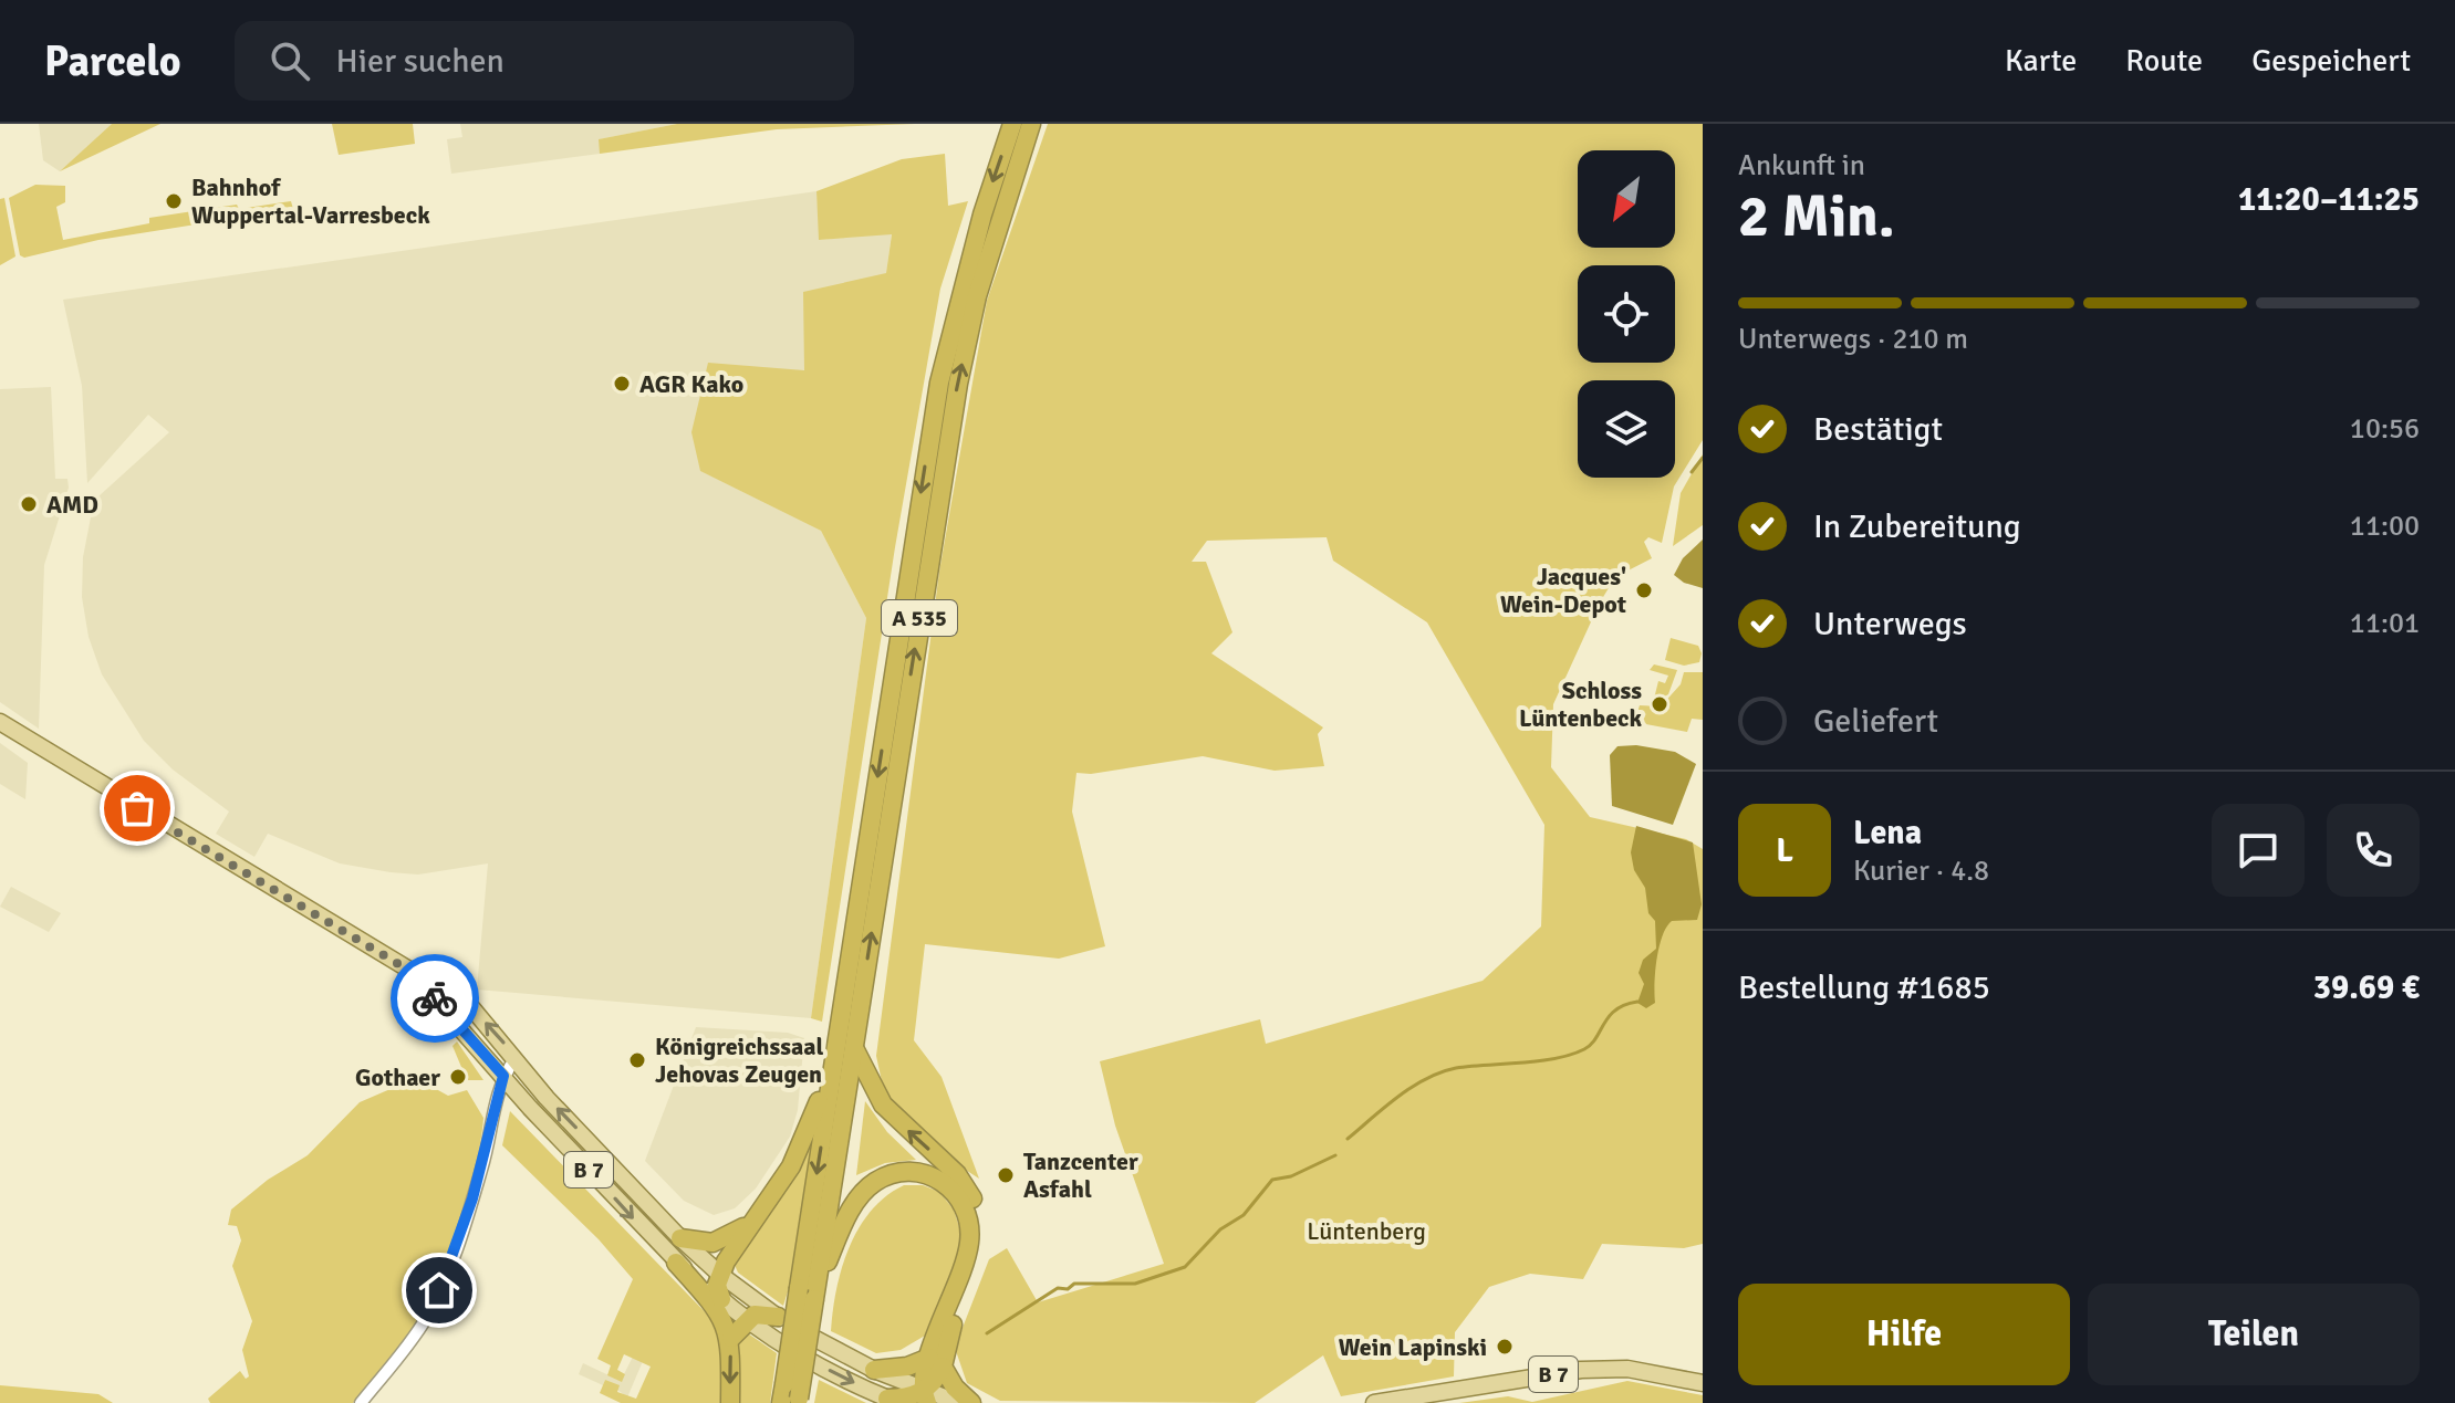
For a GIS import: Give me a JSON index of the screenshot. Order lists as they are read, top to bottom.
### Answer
{
  "streets": {
    "highway": ["A 535"],
    "main road": ["B 7"]
  },
  "parks": ["Lüntenberg"],
  "places": [
    "Bahnhof Wuppertal-Varresbeck",
    "AGR Kako",
    "AMD",
    "Jacques' Wein-Depot",
    "Schloss Lüntenbeck",
    "Königreichssaal Jehovas Zeugen",
    "Gothaer",
    "Tanzcenter Asfahl",
    "Wein Lapinski"
  ],
  "north": "bottom left",
  "page": {
    "header": "Parcelo",
    "search": "Hier suchen",
    "nav": ["Karte", "Route", "Gespeichert"],
    "heading": ["2 Min.", "Ankunft in", "11:20–11:25"],
    "panel": [
      "Lena",
      "Kurier · 4.8",
      "Bestellung #1685",
      "39.69 €"
    ],
    "bar": "Unterwegs · 210 m",
    "list": [
      ["Bestätigt", "10:56"],
      ["In Zubereitung", "11:00"],
      ["Unterwegs", "11:01"],
      "Geliefert"
    ],
    "round": "L",
    "buttons": ["Hilfe", "Teilen"]
  }
}
